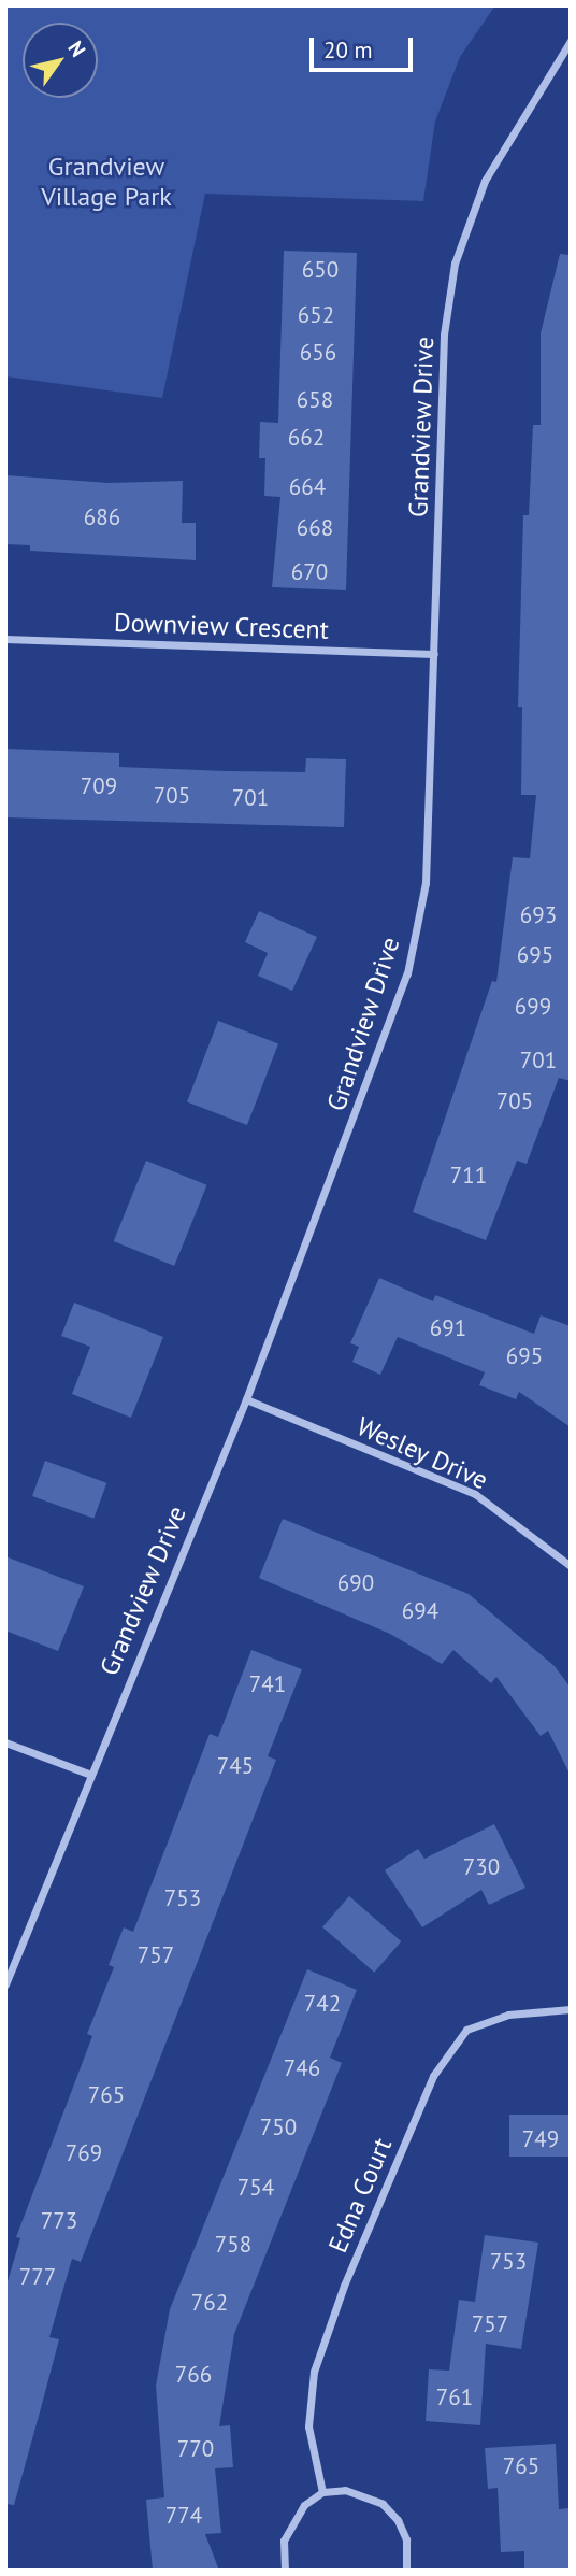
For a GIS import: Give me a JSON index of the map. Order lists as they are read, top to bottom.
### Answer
{
  "streets": {
    "street": [
      "Grandview Drive",
      "Downview Crescent",
      "Wesley Drive",
      "Edna Court"
    ]
  },
  "crossings": [
    ["Grandview Drive", "Downview Crescent"],
    ["Grandview Drive", "Wesley Drive"]
  ],
  "parks": ["Grandview Village Park"],
  "house_numbers": [
    "650",
    "652",
    "656",
    "658",
    "662",
    "664",
    "686",
    "668",
    "670",
    "709",
    "705",
    "701",
    "693",
    "695",
    "699",
    "701",
    "705",
    "711",
    "691",
    "695",
    "690",
    "694",
    "741",
    "745",
    "730",
    "753",
    "757",
    "742",
    "746",
    "765",
    "750",
    "749",
    "769",
    "754",
    "773",
    "758",
    "753",
    "777",
    "762",
    "757",
    "766",
    "761",
    "770",
    "765",
    "774"
  ],
  "scale_bar": "20 m",
  "north": "top right"
}
